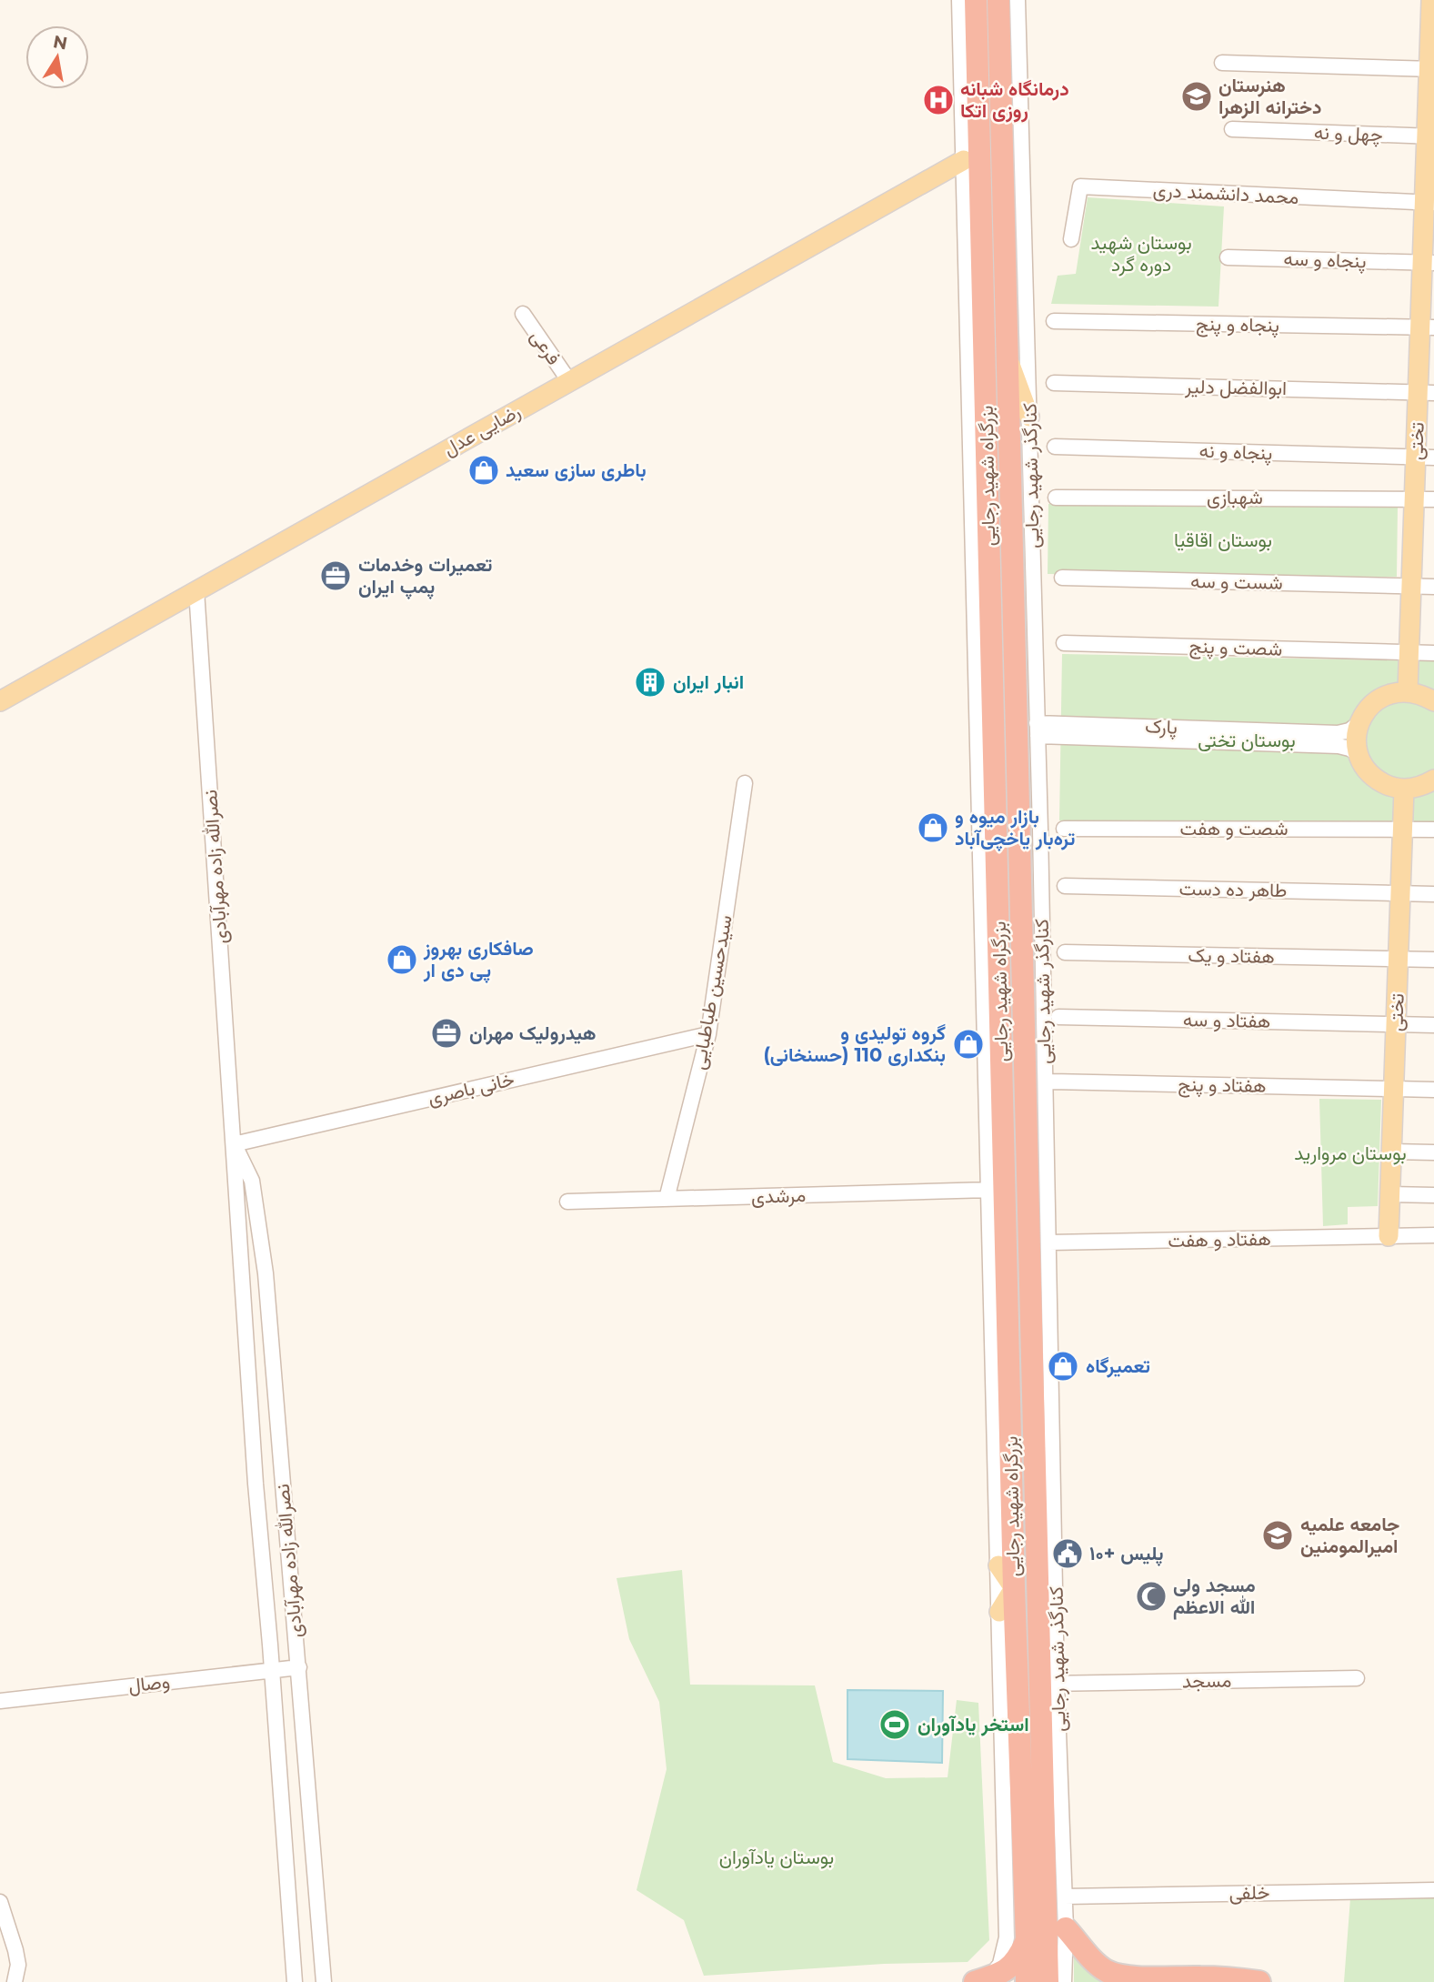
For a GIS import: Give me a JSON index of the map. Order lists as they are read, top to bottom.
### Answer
{
  "streets": {
    "highway": ["بزرگراه شهید رجایی"],
    "main road": ["رضایی عدل", "تختی"],
    "street": [
      "چهل و نه",
      "محمد دانشمند دری",
      "پنجاه و سه",
      "پنجاه و پنج",
      "فرعی",
      "ابوالفضل دلیر",
      "پنجاه و نه",
      "کنارگذر شهید رجایی",
      "شهبازی",
      "شست و سه",
      "شصت و پنج",
      "پارک",
      "شصت و هفت",
      "نصرالله زاده مهرآبادی",
      "طاهر ده دست",
      "هفتاد و یک",
      "سیدحسین طباطبایی",
      "هفتاد و سه",
      "هفتاد و پنج",
      "خانی باصری",
      "مرشدی",
      "هفتاد و هفت",
      "مسجد",
      "وصال",
      "خلفی"
    ]
  },
  "crossings": [
    ["چهل و نه", "تختی"],
    ["محمد دانشمند دری", "تختی"],
    ["پنجاه و سه", "تختی"],
    ["پنجاه و پنج", "تختی"],
    ["فرعی", "رضایی عدل"],
    ["ابوالفضل دلیر", "تختی"],
    ["رضایی عدل", "نصرالله زاده مهرآبادی"],
    ["تختی", "پنجاه و نه"],
    ["تختی", "شهبازی"],
    ["تختی", "شست و سه"],
    ["تختی", "شصت و پنج"],
    ["تختی", "شصت و هفت"],
    ["تختی", "طاهر ده دست"],
    ["تختی", "هفتاد و یک"],
    ["تختی", "هفتاد و سه"],
    ["تختی", "هفتاد و پنج"],
    ["تختی", "هفتاد و هفت"],
    ["بزرگراه شهید رجایی", "کنارگذر شهید رجایی"],
    ["بزرگراه شهید رجایی", "مسجد"],
    ["کنارگذر شهید رجایی", "پارک"],
    ["کنارگذر شهید رجایی", "هفتاد و هفت"],
    ["کنارگذر شهید رجایی", "مسجد"],
    ["کنارگذر شهید رجایی", "خلفی"],
    ["نصرالله زاده مهرآبادی", "خانی باصری"],
    ["نصرالله زاده مهرآبادی", "وصال"],
    ["سیدحسین طباطبایی", "خانی باصری"],
    ["سیدحسین طباطبایی", "مرشدی"]
  ],
  "parks": [
    "بوستان شهید دوره گرد",
    "بوستان اقاقیا",
    "بوستان تختی",
    "بوستان مروارید",
    "بوستان یادآوران"
  ],
  "places": {
    "school or university": ["هنرستان دخترانه الزهرا", "جامعه علمیه امیرالمومنین"],
    "hospital": ["درمانگاه شبانه روزی اتکا"],
    "shop": [
      "باطری سازی سعید",
      "بازار میوه و تره‌بار یاخچی‌آباد",
      "صافکاری بهروز پی دی ار",
      "گروه تولیدی و بنکداری 110 (حسنخانی)",
      "تعمیرگاه"
    ],
    "office": ["تعمیرات وخدمات پمپ ایران", "هیدرولیک مهران"],
    "building": ["انبار ایران"],
    "public building": ["پلیس +۱۰"],
    "mosque": ["مسجد ولی الله الاعظم"],
    "sports": ["استخر یادآوران"]
  },
  "north": "top"
}
